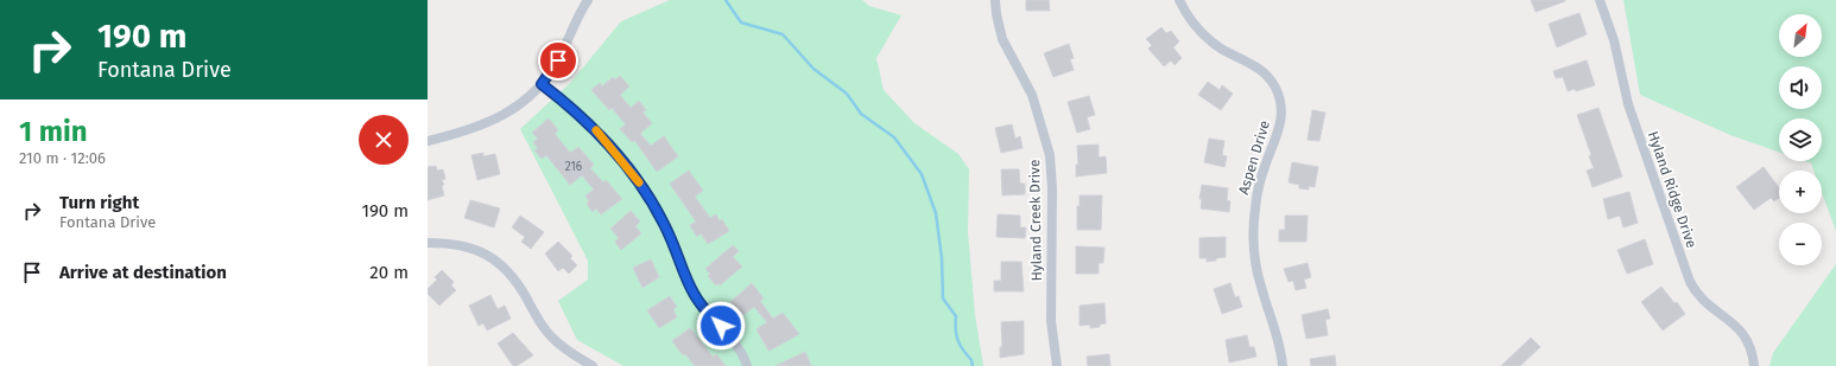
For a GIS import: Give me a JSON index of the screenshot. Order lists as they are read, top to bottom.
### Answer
{
  "streets": {
    "street": ["Aspen Drive", "Hyland Ridge Drive", "Hyland Creek Drive"]
  },
  "house_numbers": ["216"],
  "north": "top right",
  "page": {
    "turn": ["190 m", "Fontana Drive"],
    "map_buttons": ["+", "−"],
    "heading": ["1 min", "210 m · 12:06"],
    "list": [
      {
        "name": "Turn right",
        "note": "Fontana Drive",
        "value": "190 m"
      },
      {
        "name": "Arrive at destination",
        "value": "20 m"
      }
    ]
  }
}
